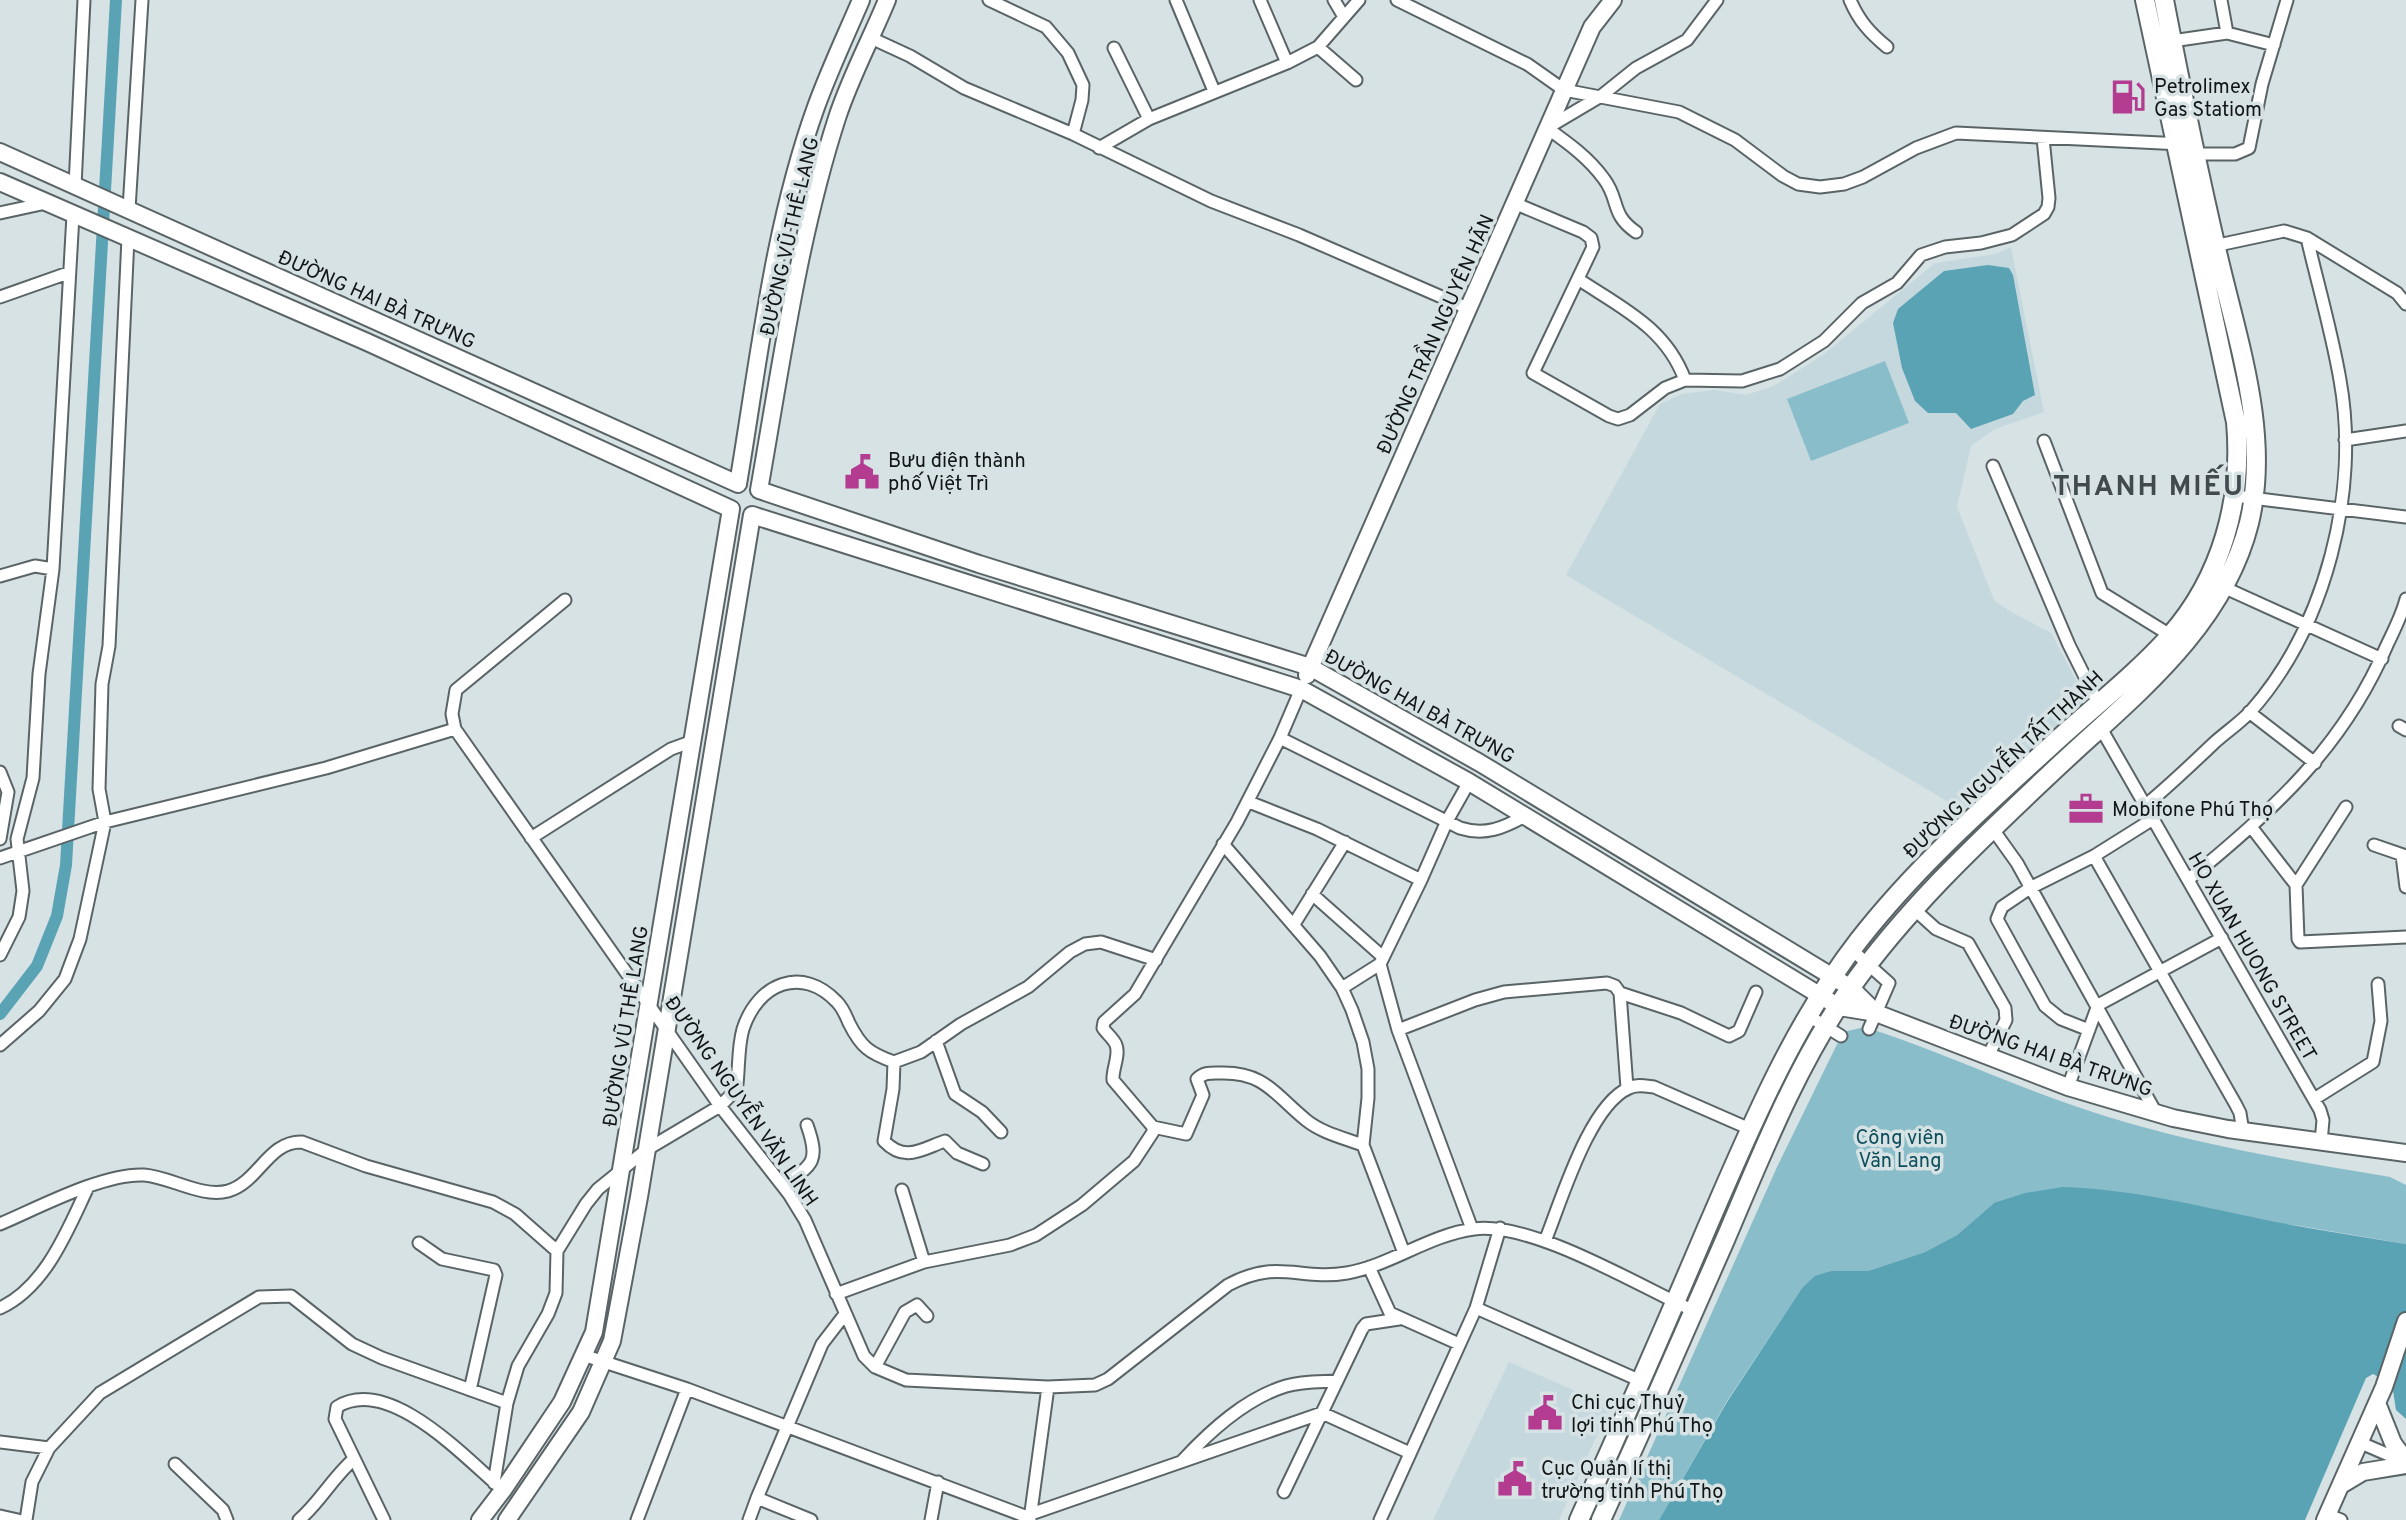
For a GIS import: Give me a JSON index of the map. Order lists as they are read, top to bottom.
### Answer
{
  "streets": {
    "main road": ["ĐƯỜNG NGUYỄN TẤT THÀNH"],
    "street": [
      "ĐƯỜNG VŨ THÊ LANG",
      "ĐƯỜNG HAI BÀ TRƯNG",
      "ĐƯỜNG TRẦN NGUYÊN HÃN",
      "HO XUAN HUONG STREET",
      "ĐƯỜNG NGUYỄN VĂN LINH"
    ]
  },
  "crossings": [
    ["ĐƯỜNG VŨ THÊ LANG", "ĐƯỜNG HAI BÀ TRƯNG"],
    ["ĐƯỜNG VŨ THÊ LANG", "ĐƯỜNG NGUYỄN VĂN LINH"],
    ["ĐƯỜNG HAI BÀ TRƯNG", "ĐƯỜNG TRẦN NGUYÊN HÃN"],
    ["ĐƯỜNG HAI BÀ TRƯNG", "ĐƯỜNG NGUYỄN TẤT THÀNH"],
    ["ĐƯỜNG HAI BÀ TRƯNG", "HO XUAN HUONG STREET"],
    ["ĐƯỜNG NGUYỄN TẤT THÀNH", "HO XUAN HUONG STREET"]
  ],
  "districts": ["THANH MIẾU"],
  "parks": ["Công viên Văn Lang"],
  "places": {
    "fuel station": ["Petrolimex Gas Statiom"],
    "public building": ["Bưu điện thành phố Việt Trì", "Chi cục Thuỷ lợi tỉnh Phú Thọ", "Cục Quản lí thị trường tỉnh Phú Thọ"],
    "office": ["Mobifone Phú Thọ"]
  }
}
